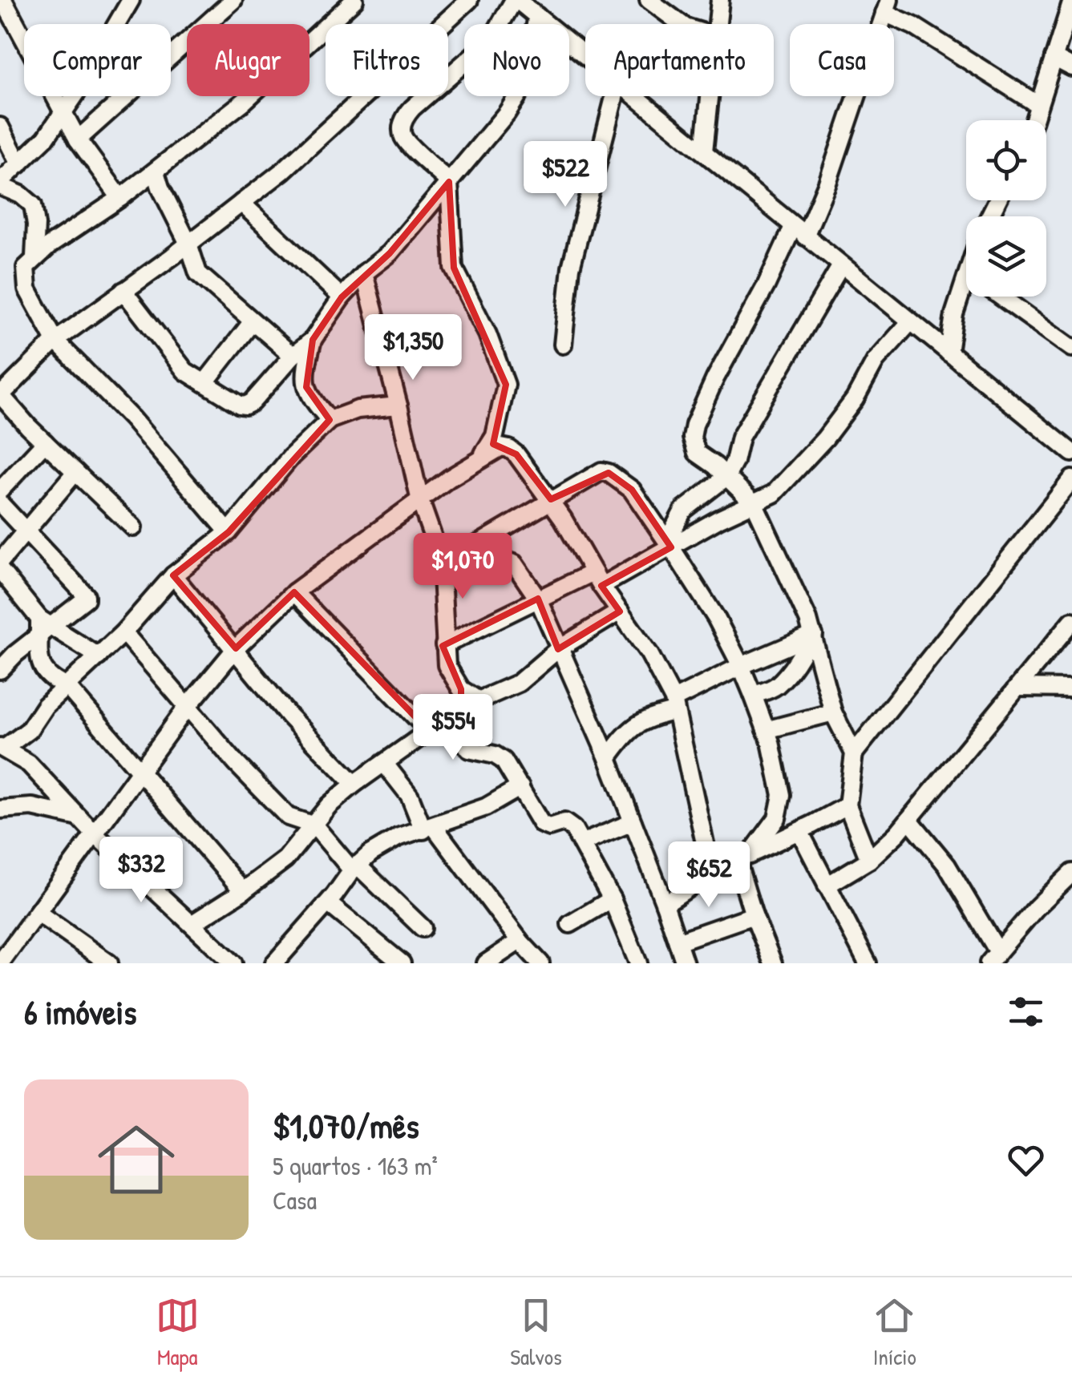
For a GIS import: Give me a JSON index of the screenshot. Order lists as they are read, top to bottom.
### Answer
{
  "page": {
    "chip": [
      "Comprar",
      "Alugar",
      "Filtros",
      "Novo",
      "Apartamento",
      "Casa"
    ],
    "price": [
      "$522",
      "$1,350",
      "$1,070",
      "$554",
      "$332",
      "$652"
    ],
    "heading": "6 imóveis",
    "list": [
      {
        "name": "$1,070/mês",
        "note": "5 quartos · 163 m² · Casa"
      }
    ],
    "tabs": ["Mapa", "Salvos", "Início"]
  }
}
